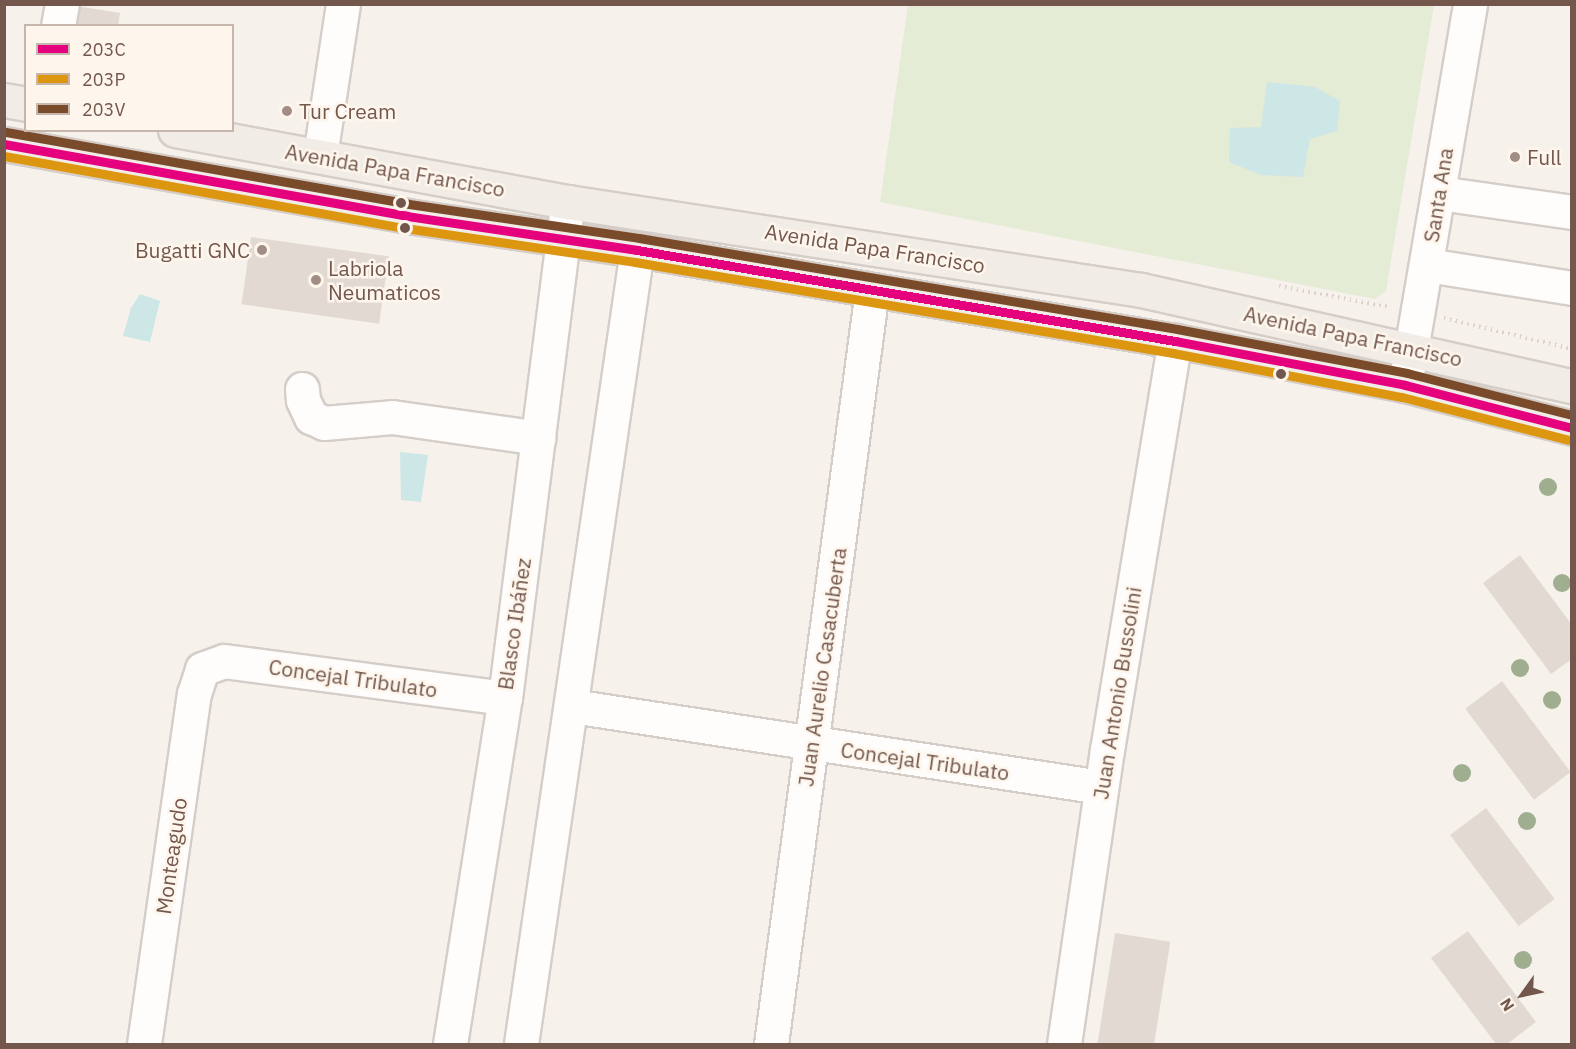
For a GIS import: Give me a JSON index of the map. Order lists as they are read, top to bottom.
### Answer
{
  "streets": {
    "main road": ["Avenida Papa Francisco"],
    "street": [
      "Santa Ana",
      "Blasco Ibáñez",
      "Juan Aurelio Casacuberta",
      "Concejal Tribulato",
      "Juan Antonio Bussolini",
      "Monteagudo"
    ]
  },
  "crossings": [
    ["Avenida Papa Francisco", "Santa Ana"],
    ["Avenida Papa Francisco", "Blasco Ibáñez"],
    ["Avenida Papa Francisco", "Juan Aurelio Casacuberta"],
    ["Avenida Papa Francisco", "Juan Antonio Bussolini"],
    ["Blasco Ibáñez", "Concejal Tribulato"],
    ["Juan Aurelio Casacuberta", "Concejal Tribulato"],
    ["Concejal Tribulato", "Juan Antonio Bussolini"],
    ["Concejal Tribulato", "Monteagudo"]
  ],
  "places": [
    "Tur Cream",
    "Full",
    "Bugatti GNC",
    "Labriola Neumaticos"
  ],
  "lines": ["transit line 203V", "transit line 203C", "transit line 203P"],
  "legend": ["203C", "203P", "203V"],
  "north": "bottom left"
}
